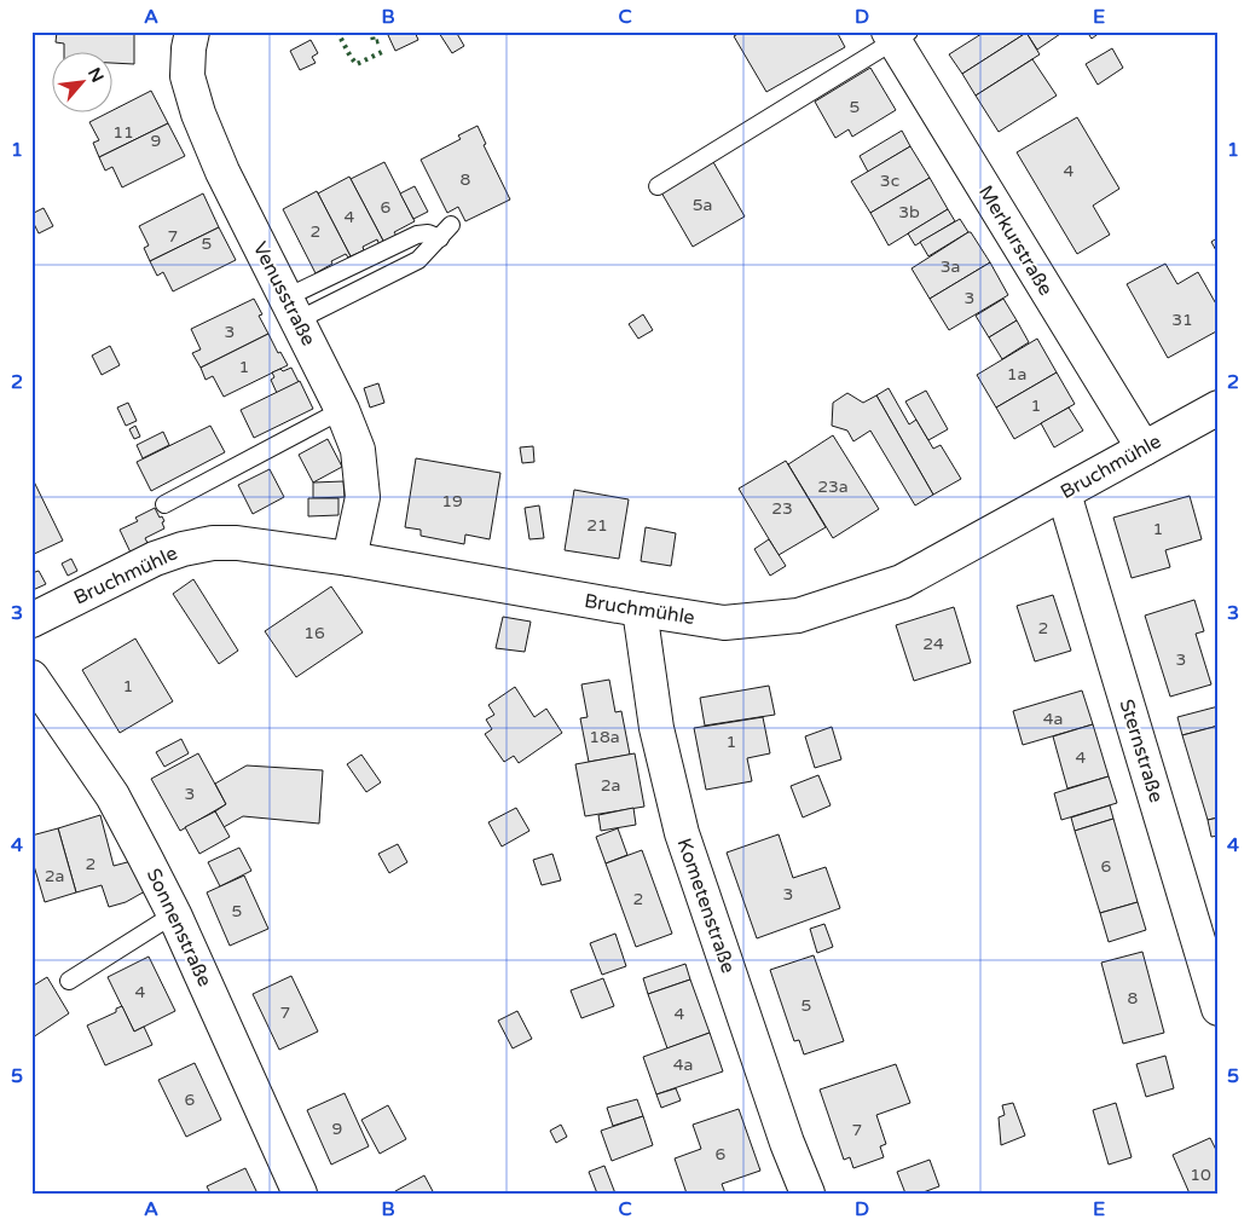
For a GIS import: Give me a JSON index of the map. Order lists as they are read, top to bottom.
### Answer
{
  "streets": {
    "street": [
      "Merkurstraße",
      "Venusstraße",
      "Bruchmühle",
      "Sternstraße",
      "Kometenstraße",
      "Sonnenstraße"
    ]
  },
  "crossings": [
    ["Merkurstraße", "Bruchmühle"],
    ["Venusstraße", "Bruchmühle"],
    ["Bruchmühle", "Sternstraße"],
    ["Bruchmühle", "Kometenstraße"]
  ],
  "house_numbers": [
    "5",
    "11",
    "9",
    "4",
    "8",
    "3c",
    "5a",
    "6",
    "3b",
    "4",
    "2",
    "7",
    "5",
    "3a",
    "3",
    "31",
    "3",
    "1",
    "1a",
    "1",
    "23a",
    "19",
    "23",
    "21",
    "1",
    "2",
    "16",
    "24",
    "3",
    "1",
    "4a",
    "18a",
    "1",
    "4",
    "2a",
    "3",
    "2",
    "6",
    "2a",
    "3",
    "2",
    "5",
    "4",
    "8",
    "5",
    "7",
    "4",
    "4a",
    "6",
    "9",
    "7",
    "6",
    "10"
  ],
  "north": "top right",
  "grid": {
    "columns": [
      "A",
      "B",
      "C",
      "D",
      "E"
    ],
    "rows": [
      "1",
      "2",
      "3",
      "4",
      "5"
    ]
  }
}
